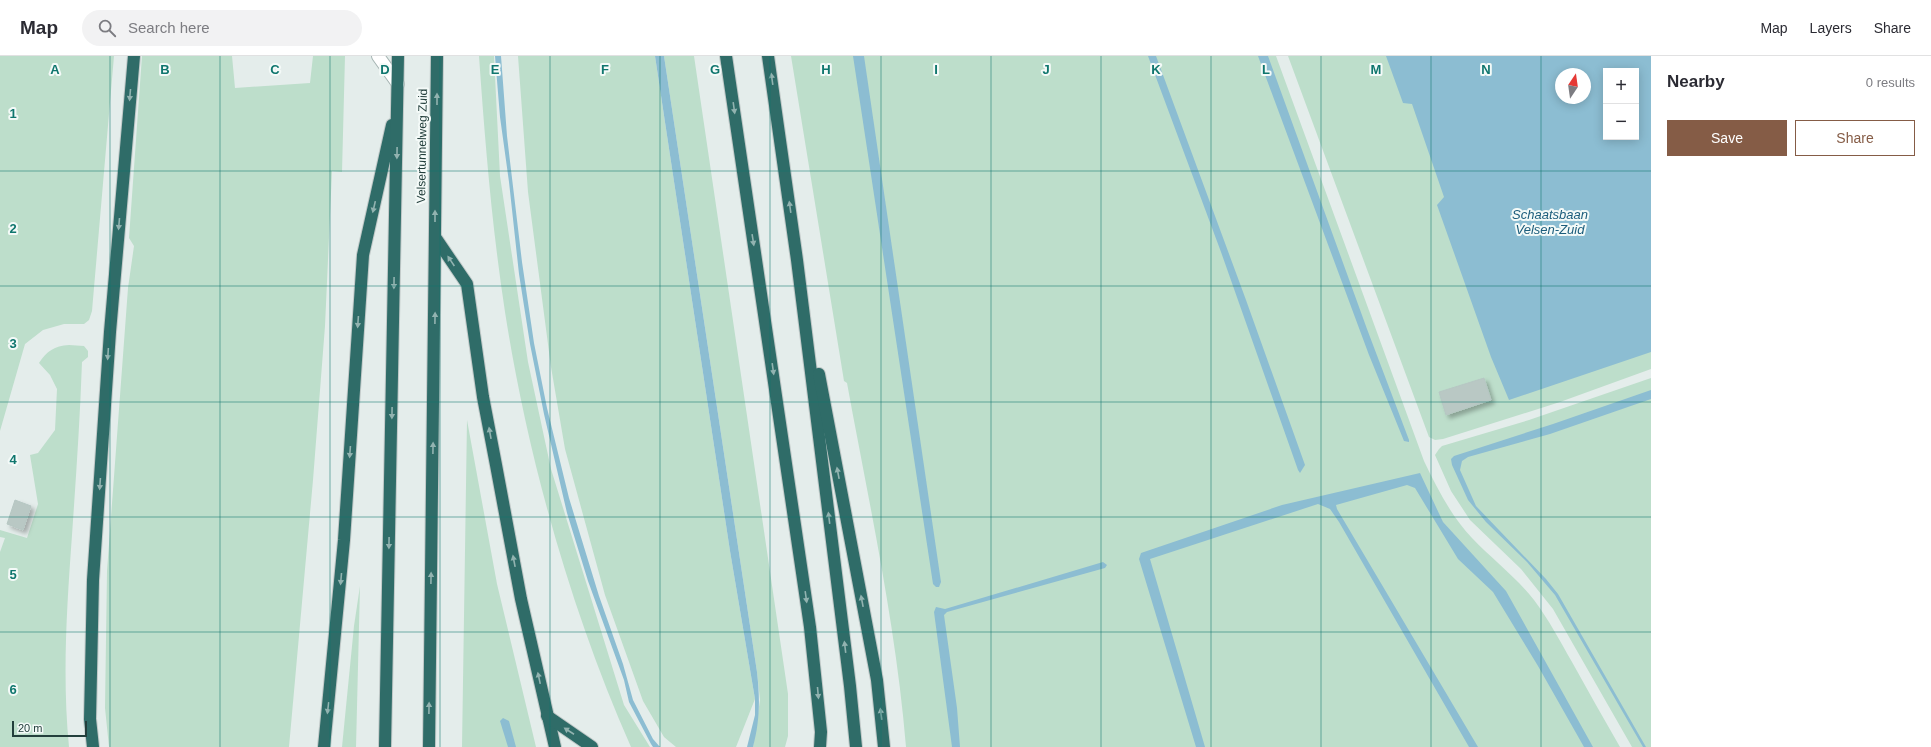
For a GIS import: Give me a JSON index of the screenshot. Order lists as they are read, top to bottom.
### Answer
{
  "streets": {
    "highway": ["Velsertunnelweg Zuid"]
  },
  "water": ["Schaatsbaan Velsen-Zuid"],
  "scale_bar": "20 m",
  "north": "top",
  "page": {
    "header": "Map",
    "search": "Search here",
    "nav": ["Map", "Layers", "Share"],
    "heading": ["Nearby", "0 results"],
    "map_buttons": ["+", "−"],
    "buttons": ["Save", "Share"],
    "scale": "20 m"
  },
  "grid": {
    "columns": [
      "A",
      "B",
      "C",
      "D",
      "E",
      "F",
      "G",
      "H",
      "I",
      "J",
      "K",
      "L",
      "M",
      "N"
    ],
    "rows": [
      "1",
      "2",
      "3",
      "4",
      "5",
      "6"
    ]
  }
}
